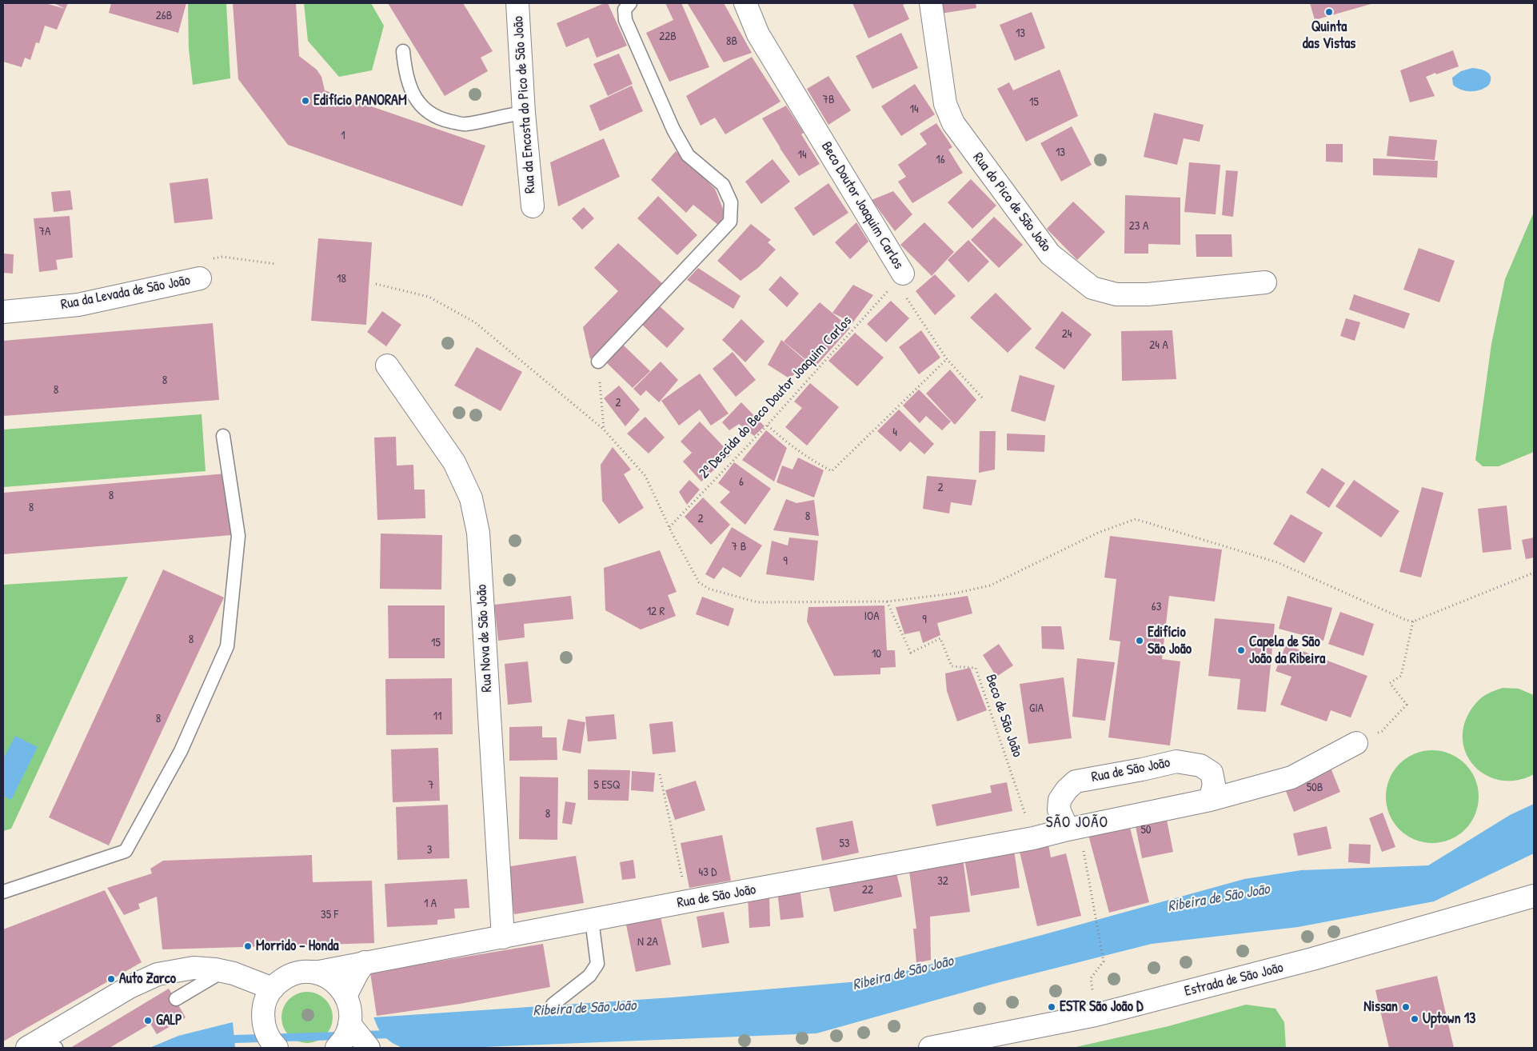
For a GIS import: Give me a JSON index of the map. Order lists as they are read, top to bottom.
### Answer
{
  "streets": {
    "street": [
      "Rua da Encosta do Pico de São João",
      "Rua do Pico de São João",
      "Beco Doutor Joaquim Carlos",
      "Rua da Levada de São João",
      "Rua Nova de São João",
      "Rua de São João",
      "Estrada de São João"
    ],
    "path": ["2ª Descida do Beco Doutor Joaquim Carlos", "Beco de São João"]
  },
  "crossings": [
    ["Beco Doutor Joaquim Carlos", "2ª Descida do Beco Doutor Joaquim Carlos"],
    ["Rua Nova de São João", "Rua de São João"],
    ["Beco de São João", "Rua de São João"]
  ],
  "districts": ["SÃO JOÃO"],
  "water": ["Ribeira de São João"],
  "places": [
    "Quinta das Vistas",
    "Edifício PANORAM",
    "Edifício São João",
    "Capela de São João da Ribeira",
    "Morrido - Honda",
    "Auto Zarco",
    "ESTR São João D",
    "Nissan",
    "Uptown 13",
    "GALP"
  ],
  "house_numbers": [
    "26B",
    "13",
    "22B",
    "8B",
    "7B",
    "15",
    "14",
    "1",
    "13",
    "14",
    "16",
    "23 A",
    "7A",
    "18",
    "24",
    "24 A",
    "8",
    "8",
    "2",
    "4",
    "6",
    "2",
    "8",
    "8",
    "8",
    "2",
    "7 B",
    "9",
    "63",
    "12 R",
    "IOA",
    "9",
    "8",
    "15",
    "10",
    "GIA",
    "11",
    "8",
    "7",
    "5 ESQ",
    "50B",
    "8",
    "50",
    "53",
    "3",
    "43 D",
    "32",
    "22",
    "1 A",
    "35 F",
    "N 2A"
  ]
}
